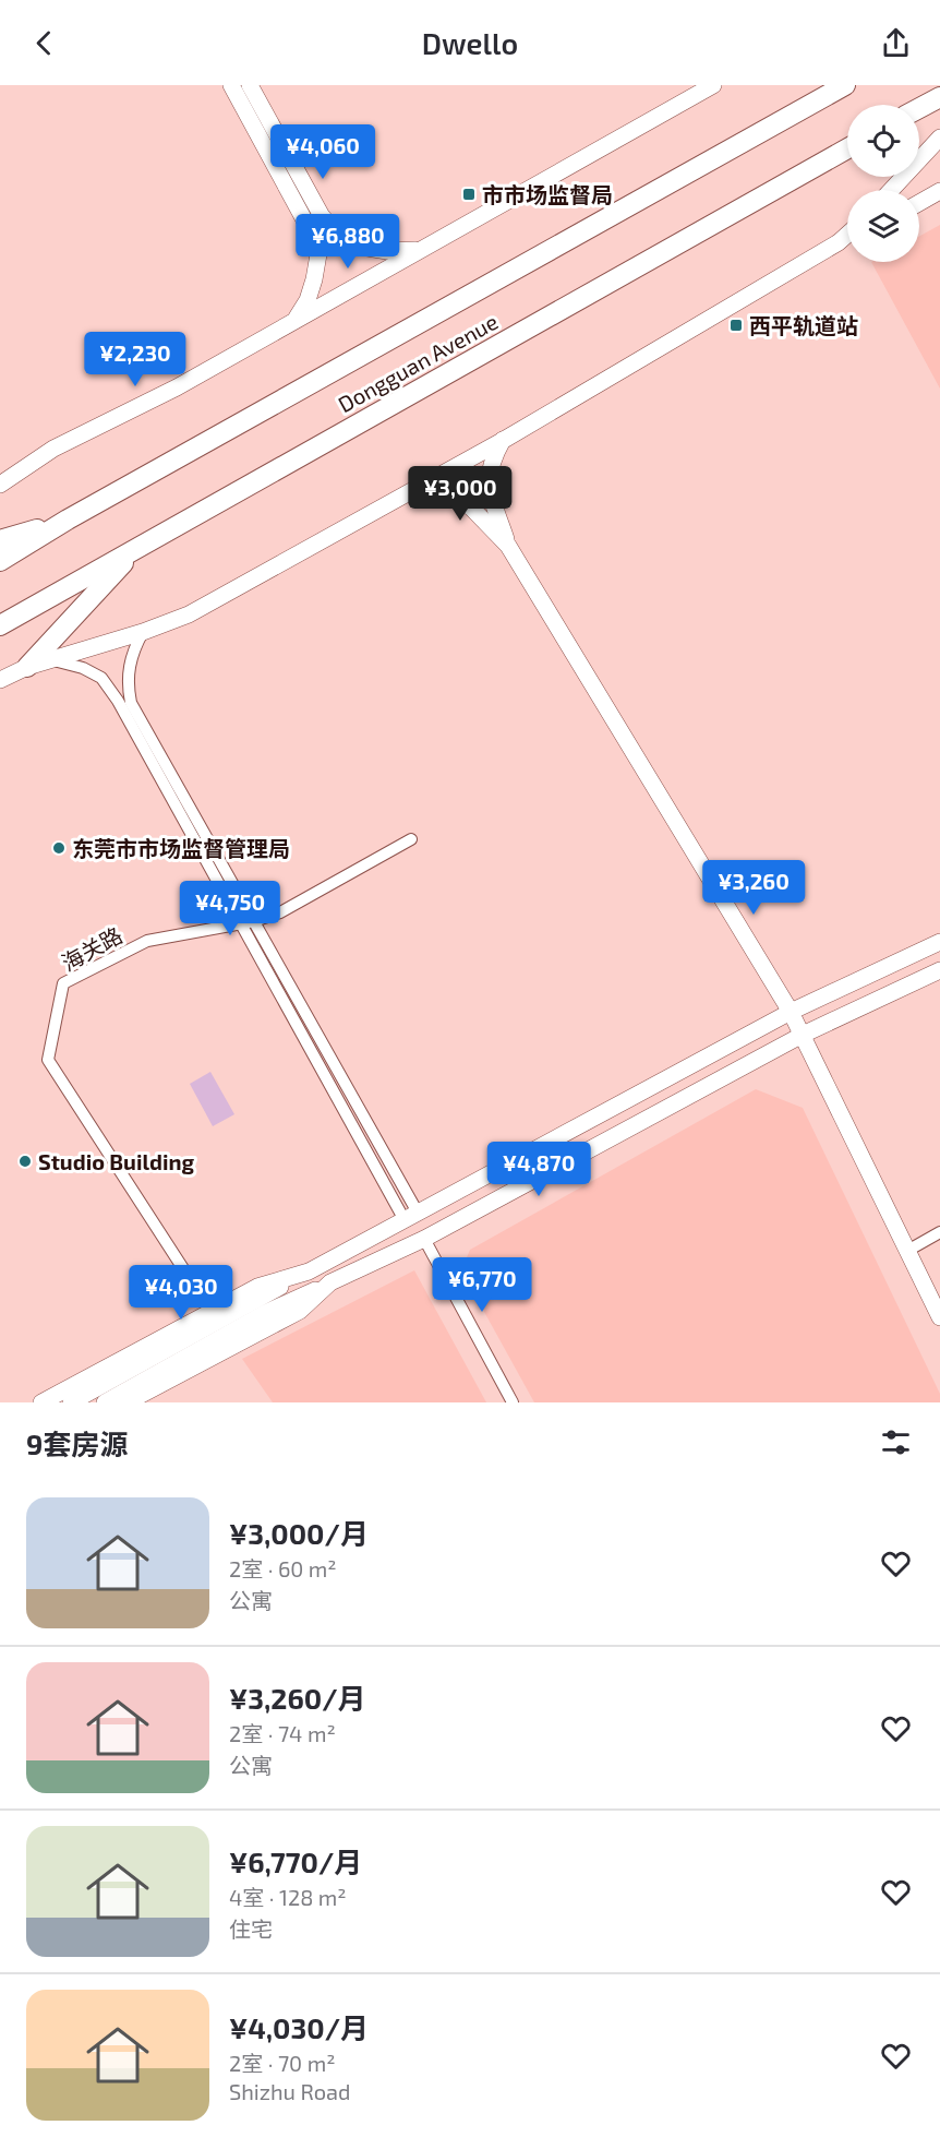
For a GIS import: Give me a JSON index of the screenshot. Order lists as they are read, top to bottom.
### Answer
{
  "streets": {
    "main road": ["Dongguan Avenue"],
    "street": ["海关路"]
  },
  "places": {
    "transit": ["市市场监督局", "西平轨道站"],
    "other": ["东莞市市场监督管理局", "Studio Building"]
  },
  "page": {
    "header": "Dwello",
    "price": [
      "¥4,060",
      "¥6,880",
      "¥2,230",
      "¥3,000",
      "¥3,260",
      "¥4,750",
      "¥4,870",
      "¥6,770",
      "¥4,030"
    ],
    "heading": "9套房源",
    "list": [
      {
        "name": "¥3,000/月",
        "note": "2室 · 60 m² · 公寓"
      },
      {
        "name": "¥3,260/月",
        "note": "2室 · 74 m² · 公寓"
      },
      {
        "name": "¥6,770/月",
        "note": "4室 · 128 m² · 住宅"
      },
      {
        "name": "¥4,030/月",
        "note": "2室 · 70 m² · Shizhu Road"
      }
    ]
  }
}
